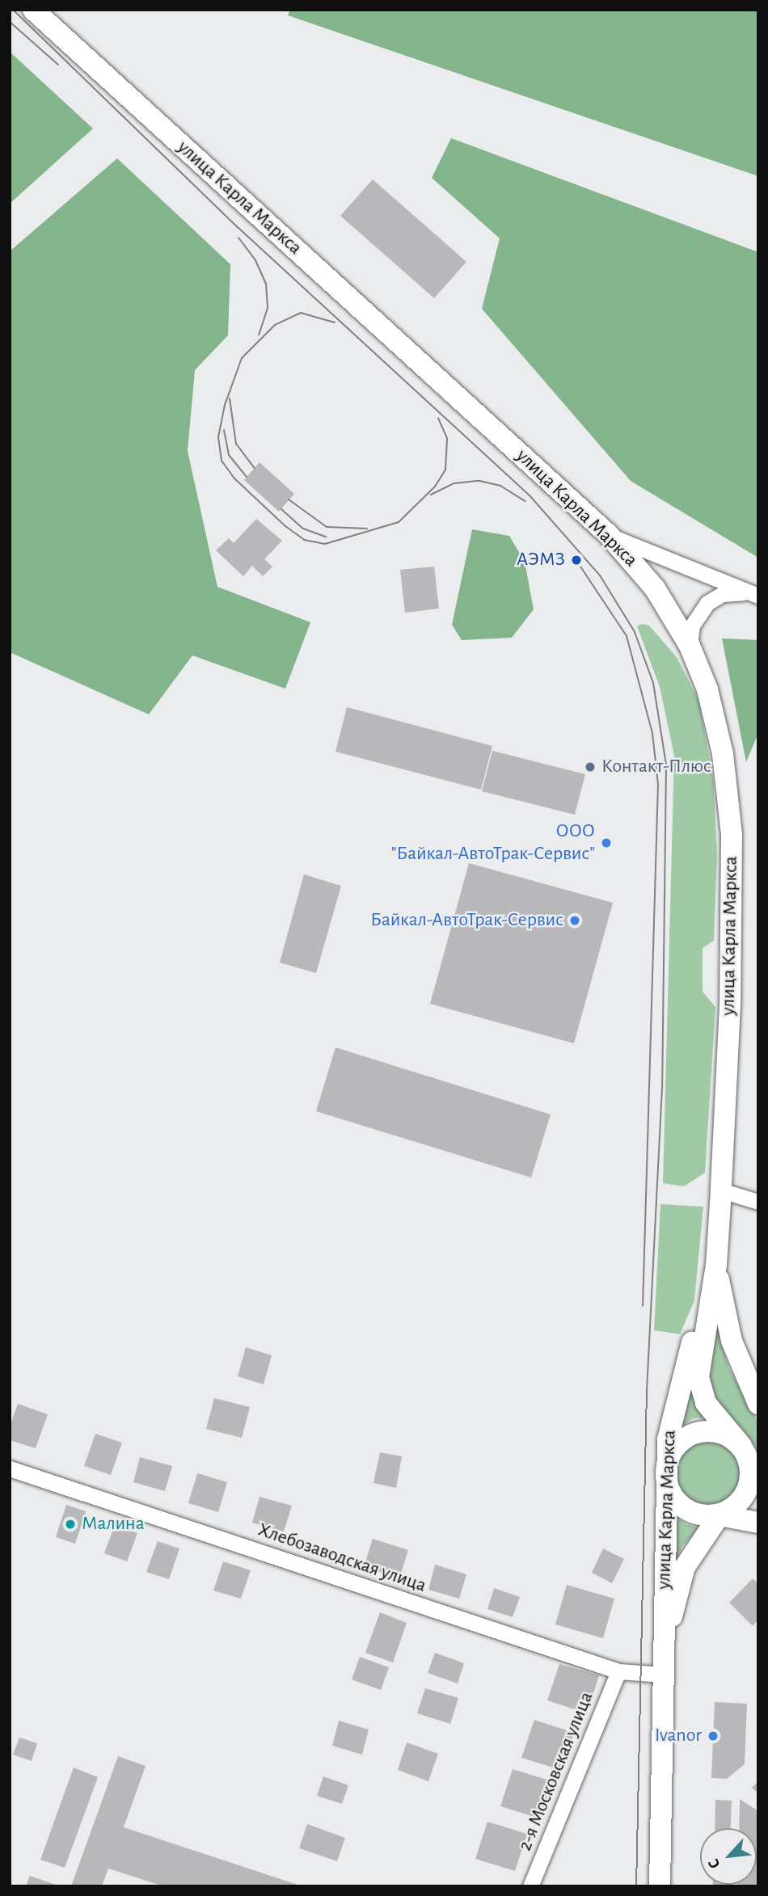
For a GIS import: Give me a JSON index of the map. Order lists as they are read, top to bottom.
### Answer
{
  "streets": {
    "street": ["улица Карла Маркса", "Хлебозаводская улица", "2-я Московская улица"]
  },
  "crossings": [
    ["улица Карла Маркса", "Хлебозаводская улица"],
    ["Хлебозаводская улица", "2-я Московская улица"]
  ],
  "places": [
    "АЭМЗ",
    "Контакт-Плюс",
    "ООО \"Байкал-АвтоТрак-Сервис\"",
    "Байкал-АвтоТрак-Сервис",
    "Малина",
    "Ivanor"
  ],
  "north": "bottom left"
}
